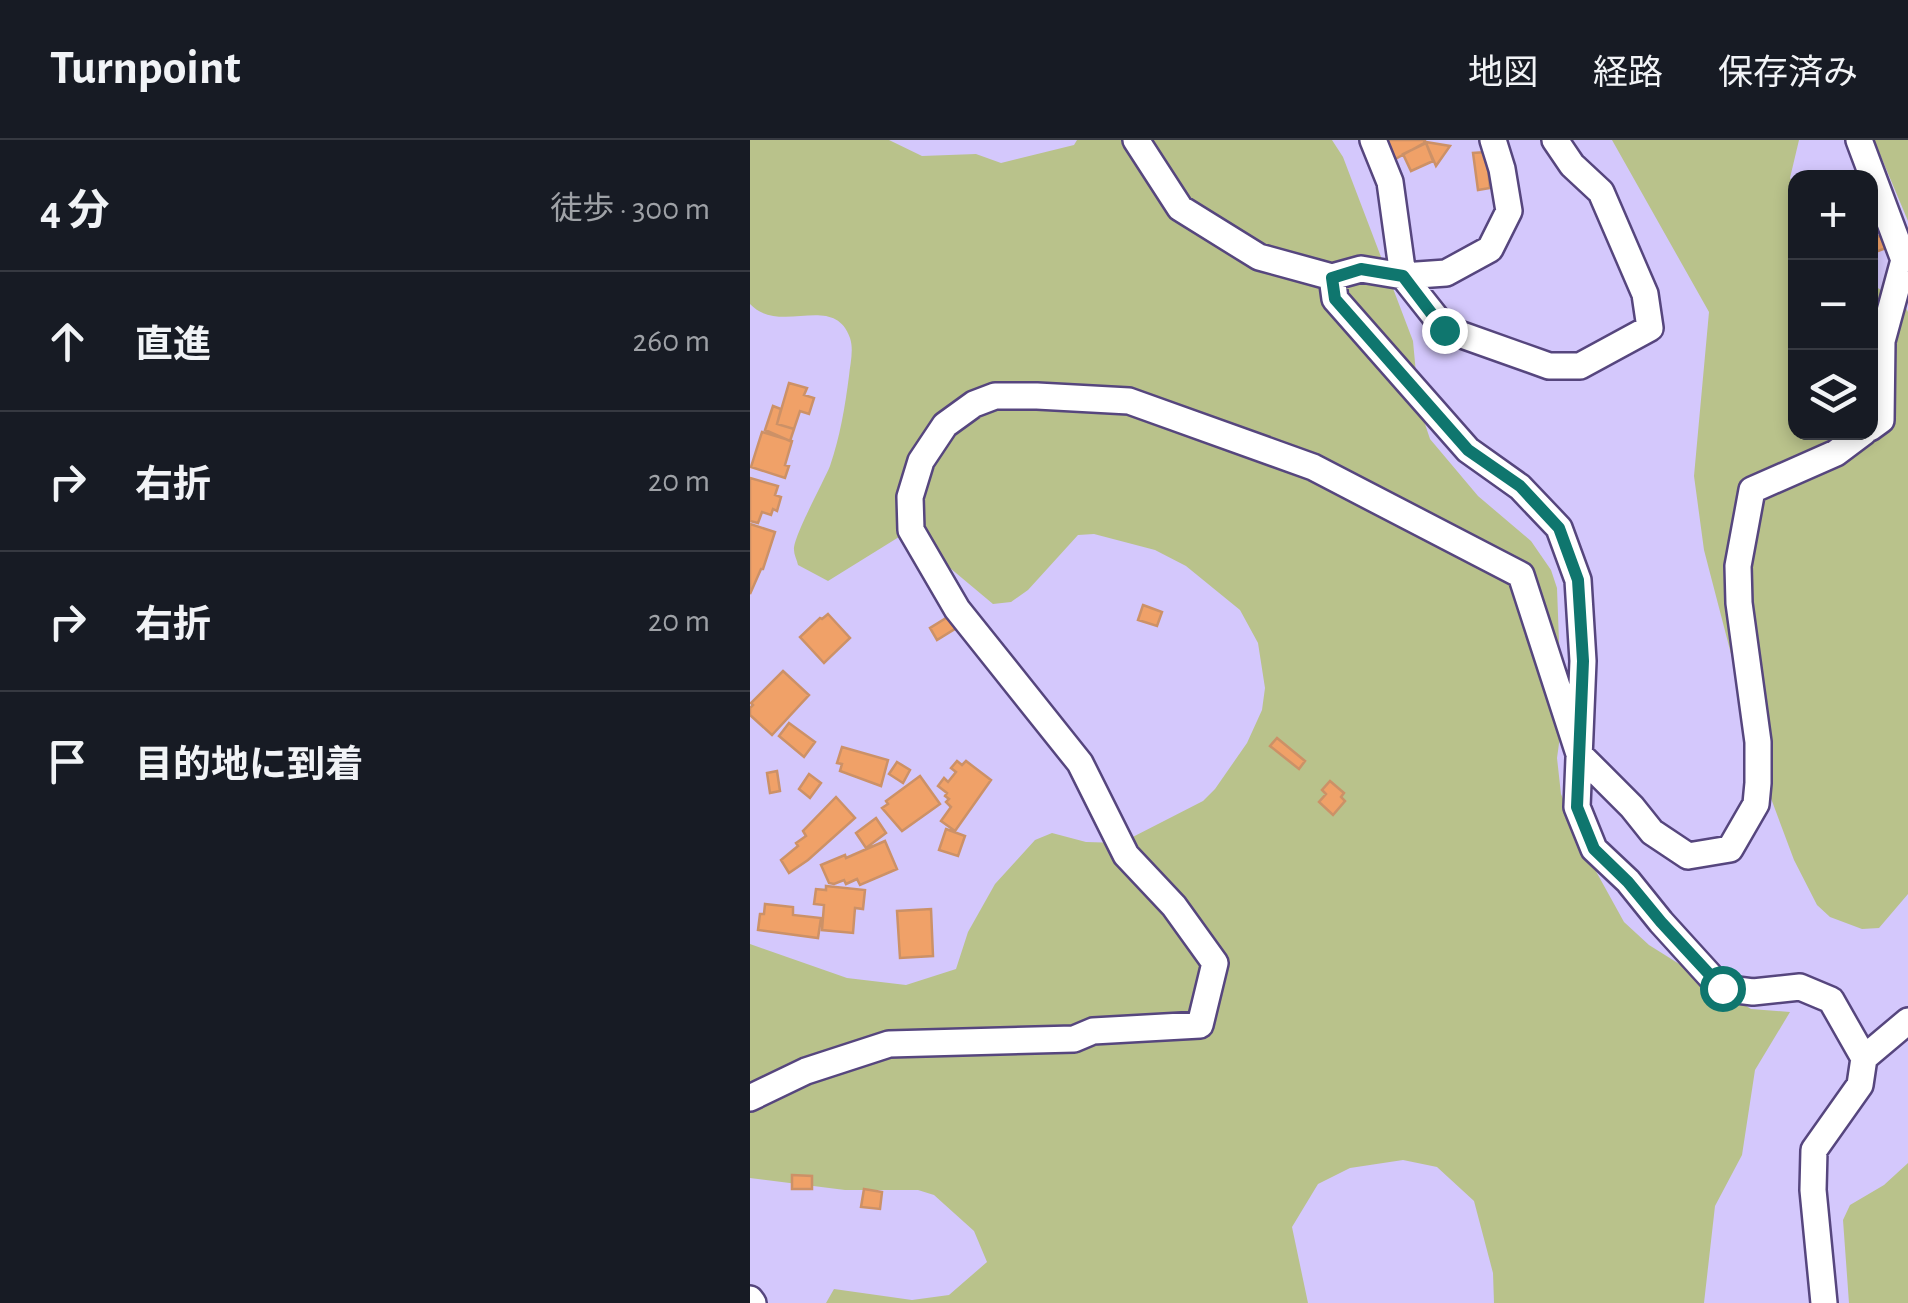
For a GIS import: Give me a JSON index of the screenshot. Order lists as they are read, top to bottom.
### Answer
{
  "page": {
    "header": "Turnpoint",
    "nav": ["地図", "経路", "保存済み"],
    "heading": ["4 分", "徒歩 · 300 m"],
    "map_buttons": ["+", "−"],
    "list": [
      ["直進", "260 m"],
      ["右折", "20 m"],
      ["右折", "20 m"],
      "目的地に到着"
    ]
  }
}
